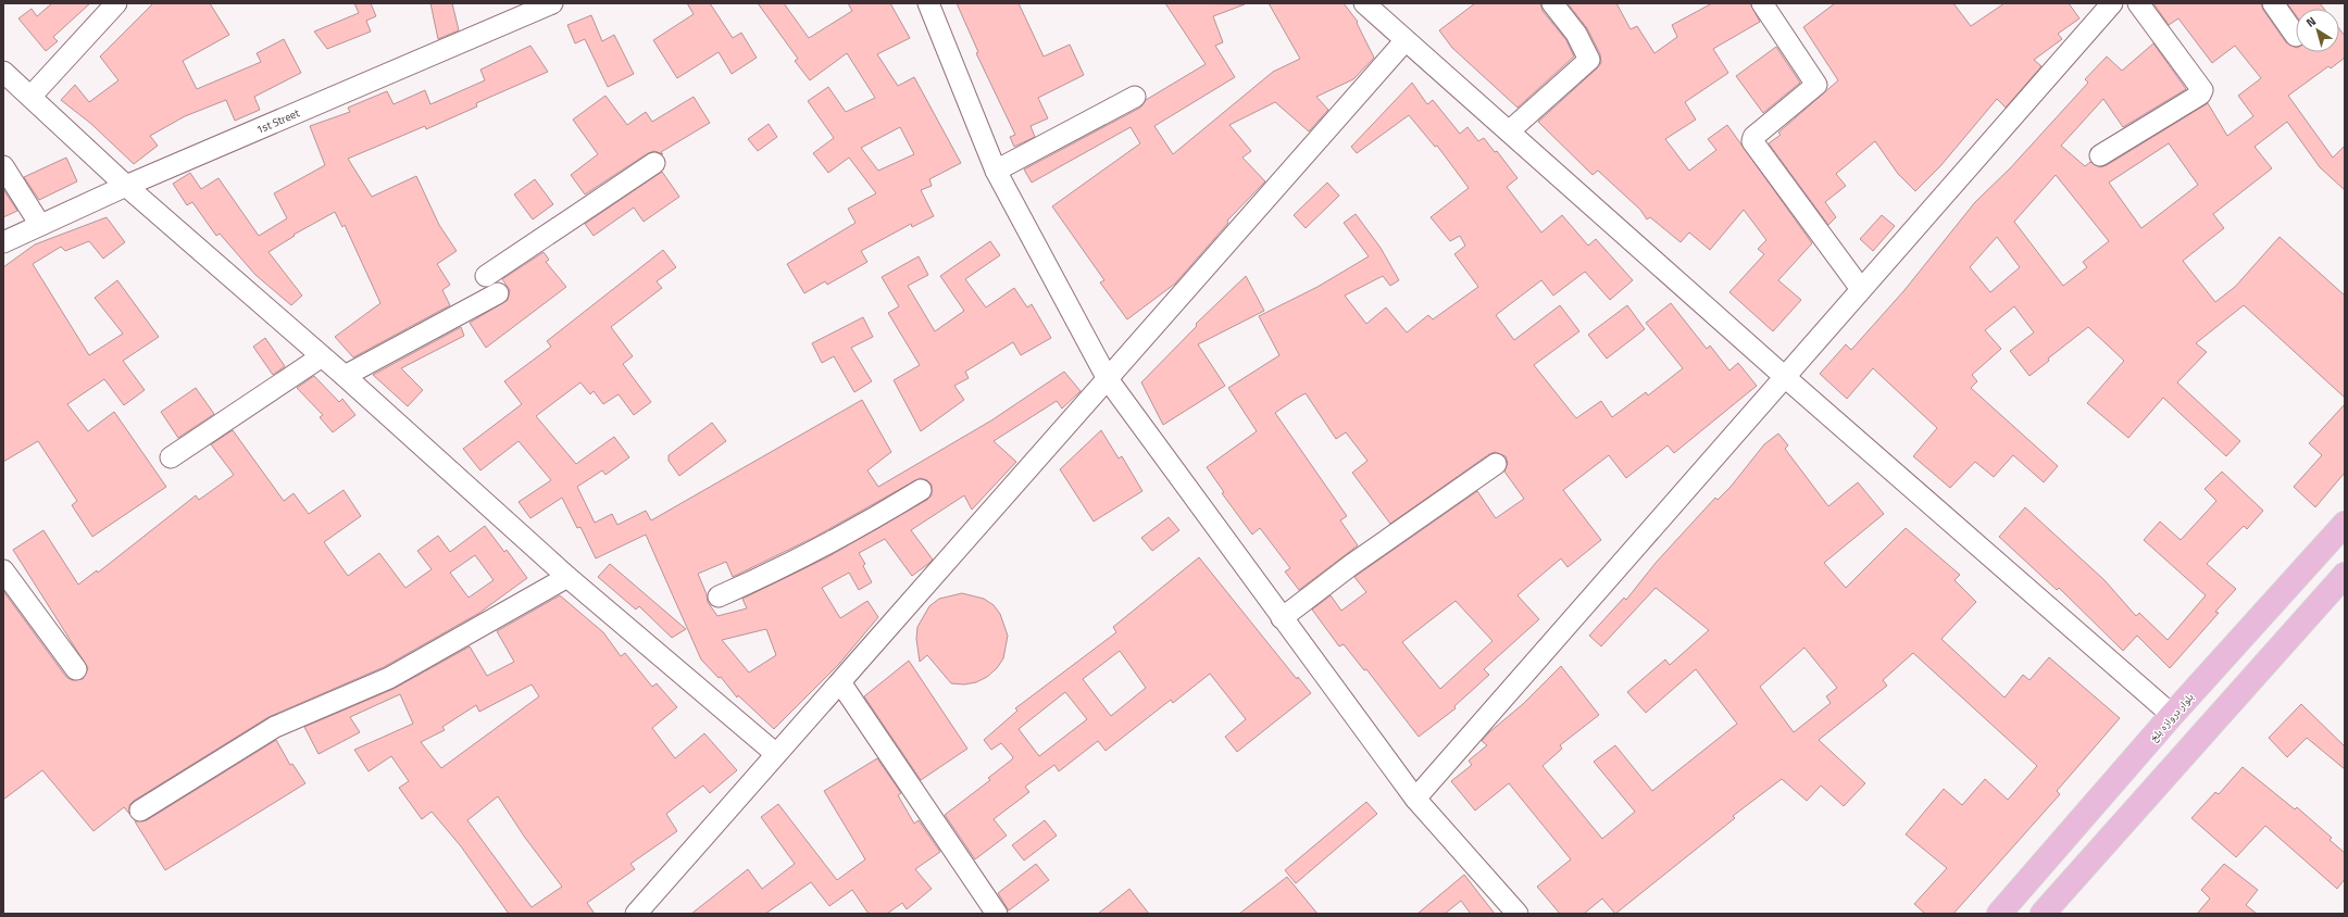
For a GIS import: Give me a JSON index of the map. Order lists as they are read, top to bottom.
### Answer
{
  "streets": {
    "main road": ["بلوار دروازه بلخ"],
    "street": ["1st Street"]
  },
  "north": "top left"
}
